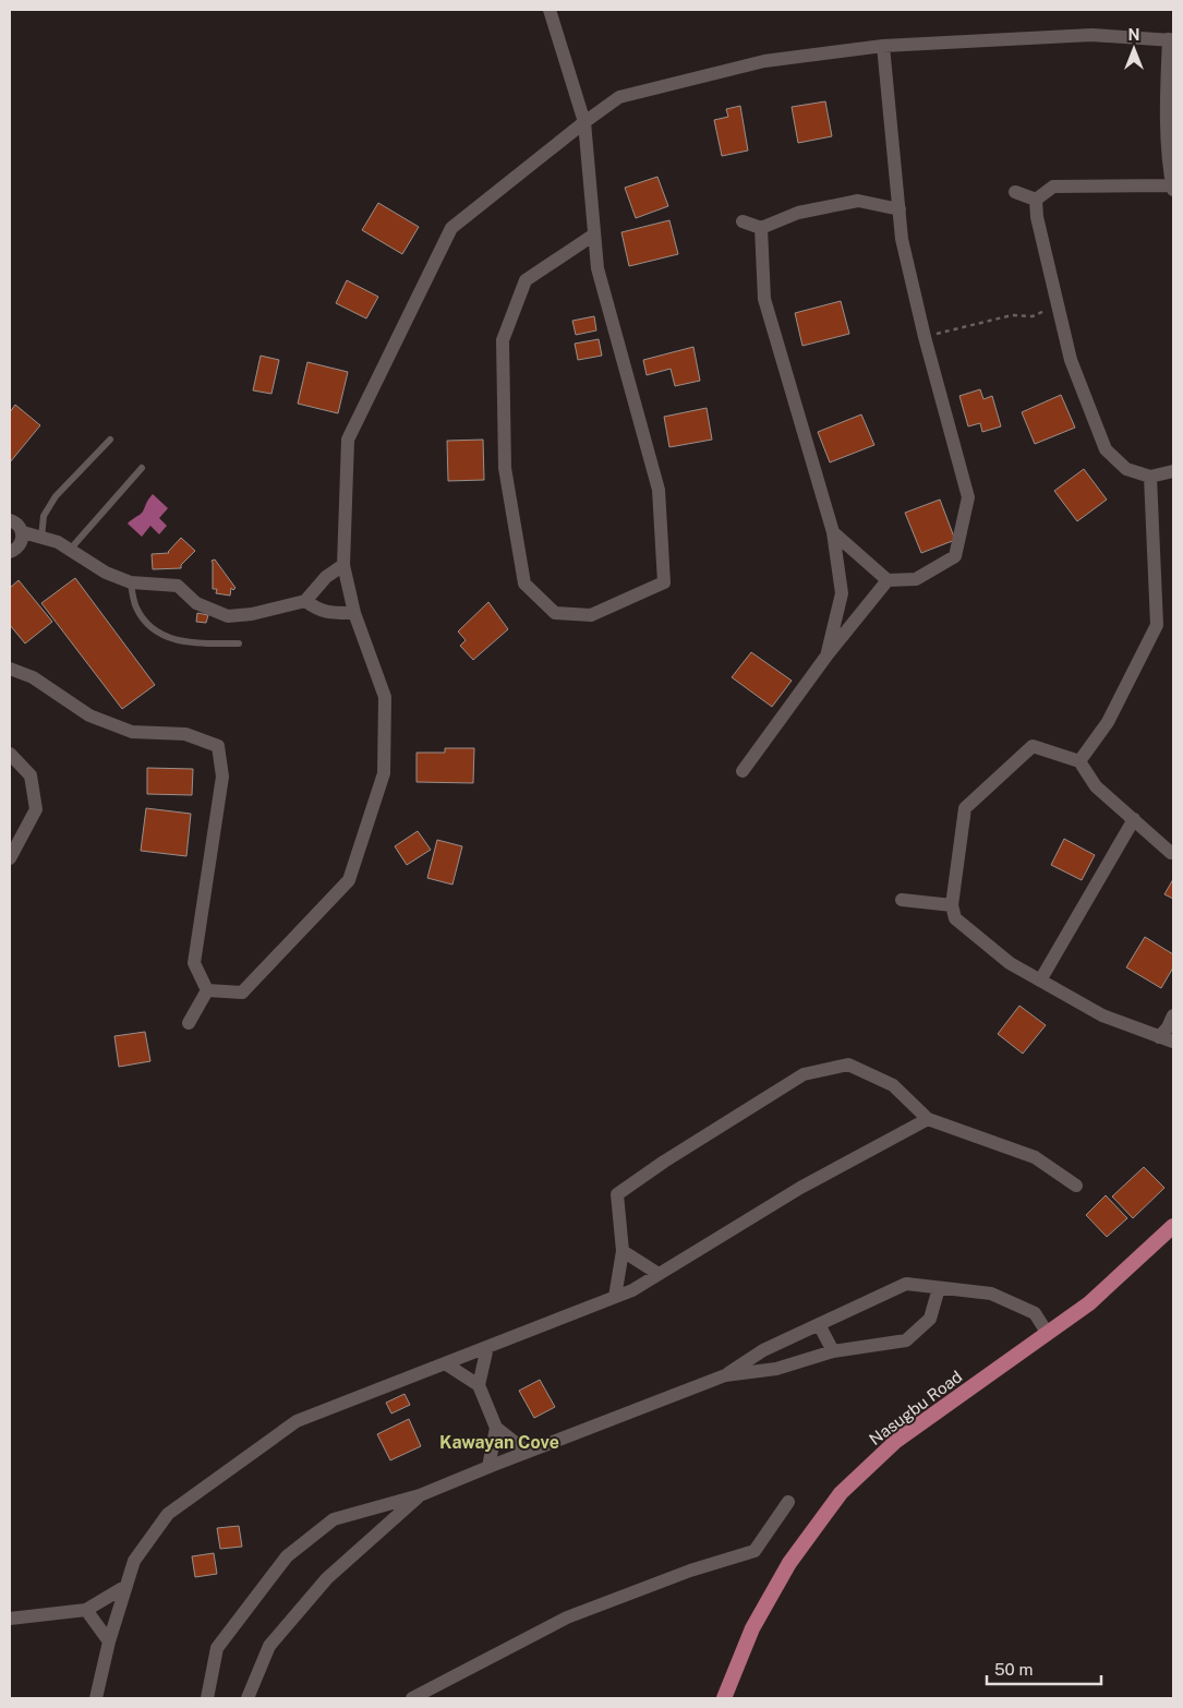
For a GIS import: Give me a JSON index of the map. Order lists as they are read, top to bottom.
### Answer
{
  "streets": {
    "main road": ["Nasugbu Road"]
  },
  "districts": ["Kawayan Cove"],
  "scale_bar": "50 m",
  "north": "top"
}
